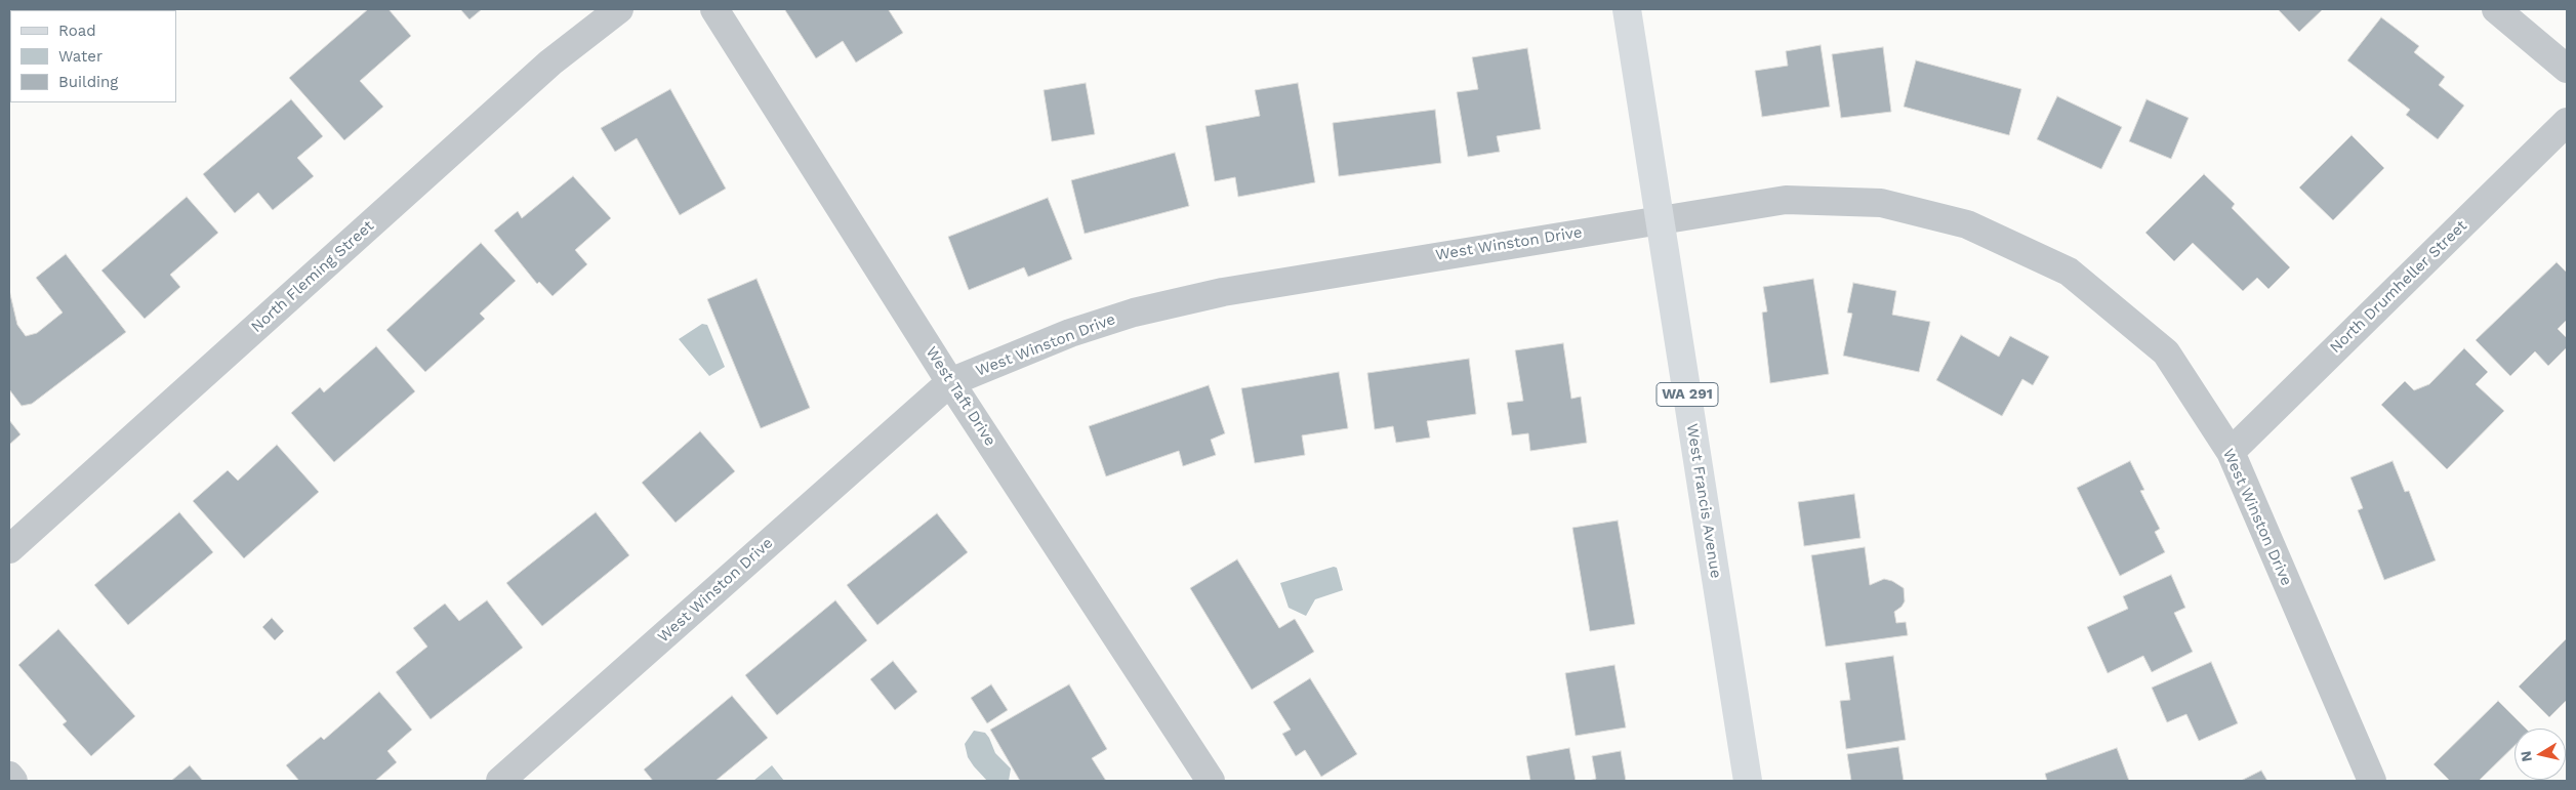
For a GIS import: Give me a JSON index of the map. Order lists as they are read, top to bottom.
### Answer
{
  "streets": {
    "main road": ["WA 291", "West Francis Avenue"],
    "street": [
      "West Winston Drive",
      "North Fleming Street",
      "North Drumheller Street",
      "West Taft Drive"
    ]
  },
  "crossings": [
    ["West Winston Drive", "North Drumheller Street"],
    ["West Winston Drive", "West Taft Drive"],
    ["West Winston Drive", "West Francis Avenue"]
  ],
  "legend": ["Road", "Water", "Building"],
  "north": "left"
}
